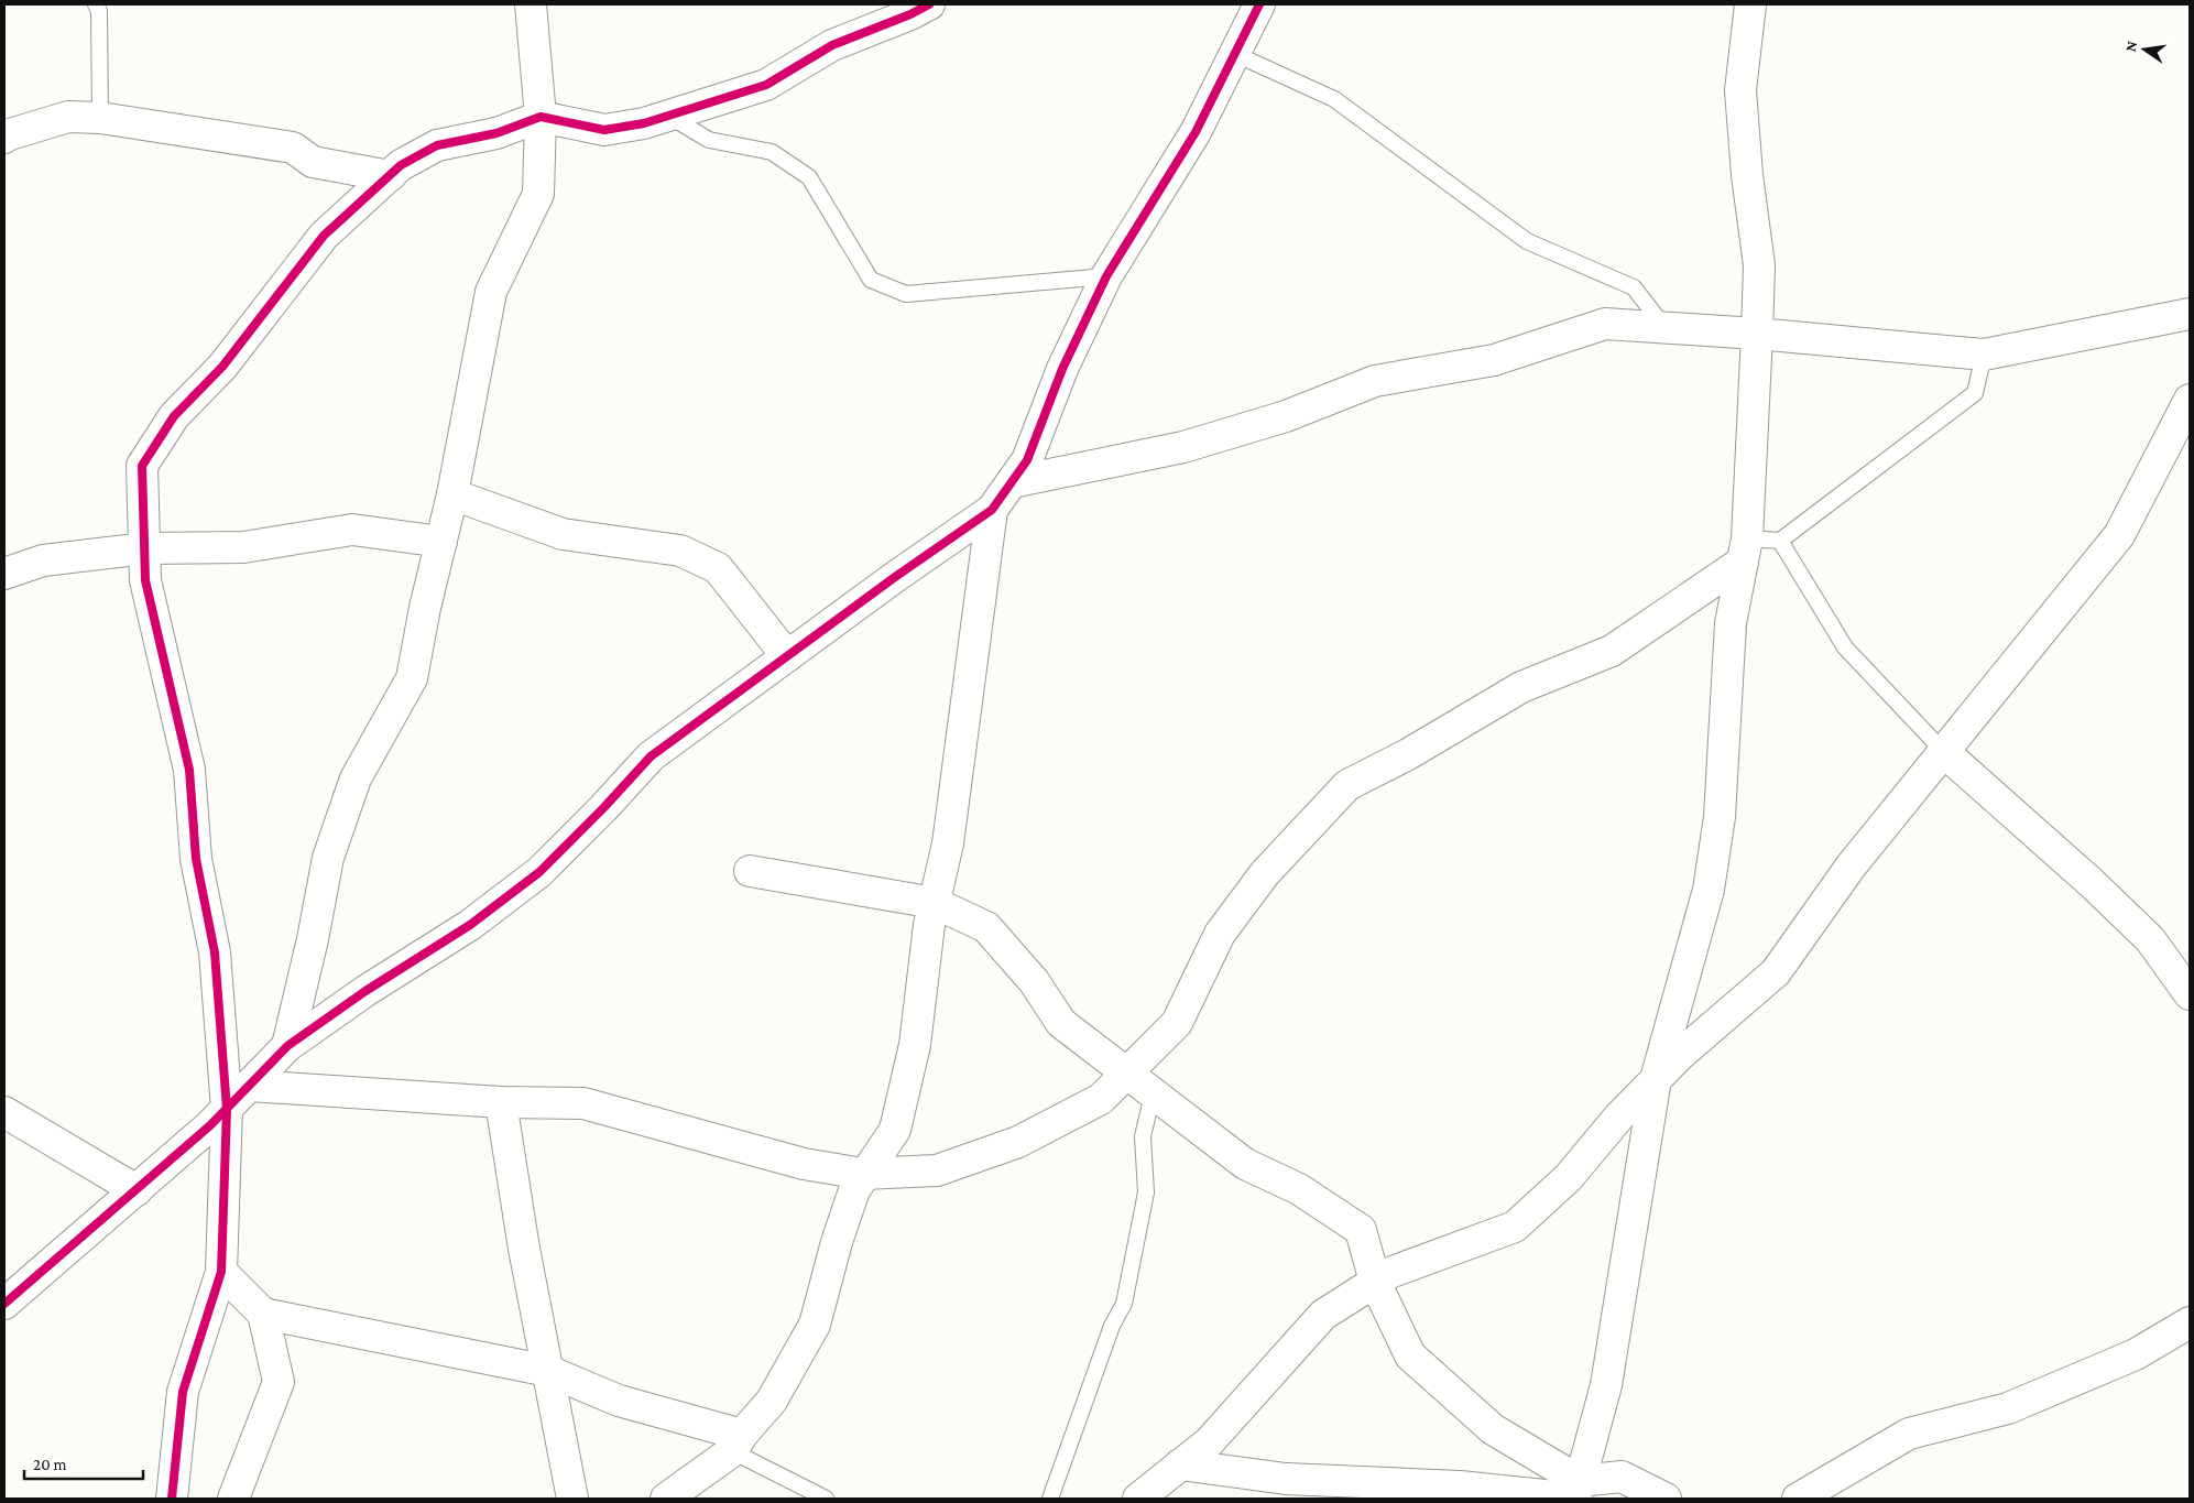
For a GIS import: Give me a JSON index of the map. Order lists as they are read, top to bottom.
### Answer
{
  "scale_bar": "20 m",
  "north": "left"
}
